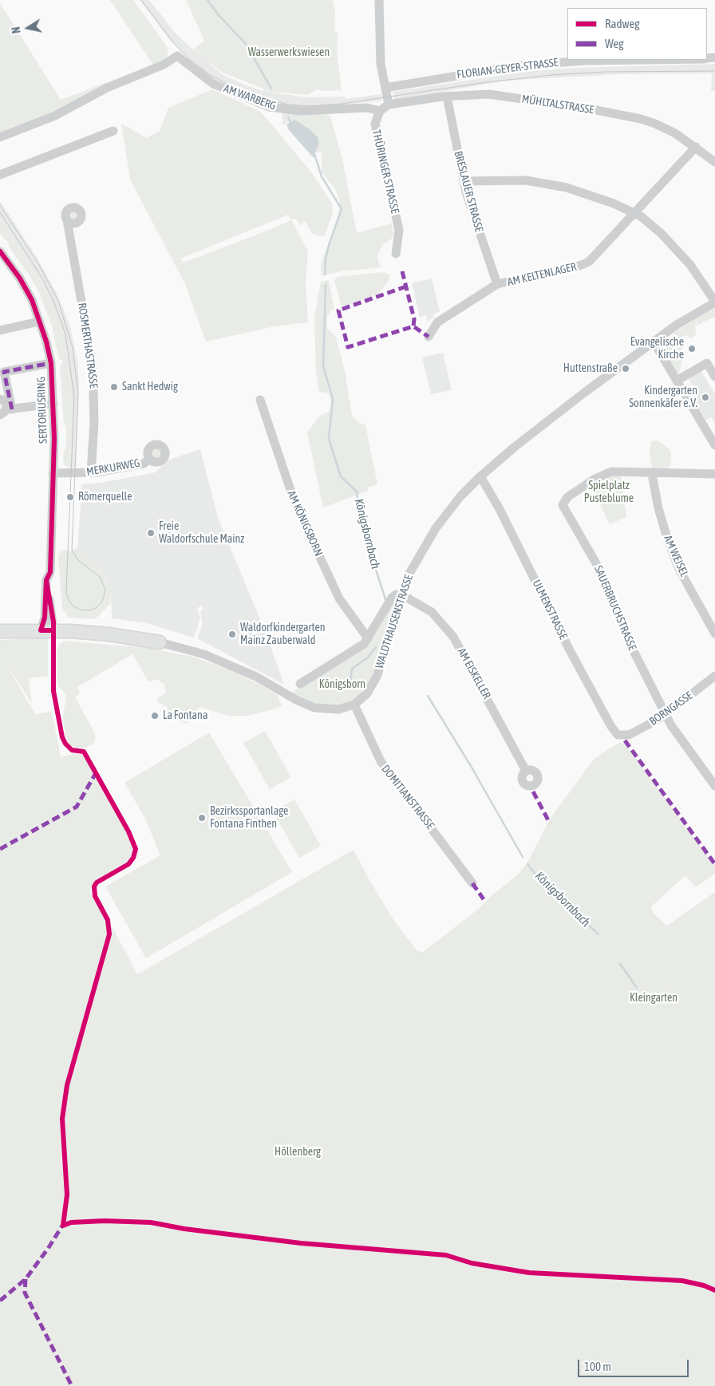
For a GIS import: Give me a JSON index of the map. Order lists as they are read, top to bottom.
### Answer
{
  "streets": {
    "street": [
      "FLORIAN-GEYER-STRASSE",
      "AM WARBERG",
      "MÜHLTALSTRASSE",
      "THÜRINGER STRASSE",
      "BRESLAUER STRASSE",
      "AM KELTENLAGER",
      "ROSMERTHASTRASSE",
      "SERTORIUSRING",
      "MERKURWEG",
      "AM KÖNIGSBORN",
      "AM WEISEL",
      "SAUERBRUCHSTRASSE",
      "ULMENSTRASSE",
      "WALDTHAUSENSTRASSE",
      "AM EISKELLER",
      "BORNGASSE",
      "DOMITIANSTRASSE"
    ]
  },
  "crossings": [
    ["AM WARBERG", "THÜRINGER STRASSE"],
    ["MÜHLTALSTRASSE", "BRESLAUER STRASSE"],
    ["MÜHLTALSTRASSE", "AM KELTENLAGER"],
    ["BRESLAUER STRASSE", "AM KELTENLAGER"],
    ["ROSMERTHASTRASSE", "MERKURWEG"],
    ["SERTORIUSRING", "MERKURWEG"],
    ["AM WEISEL", "SAUERBRUCHSTRASSE"],
    ["SAUERBRUCHSTRASSE", "BORNGASSE"],
    ["ULMENSTRASSE", "WALDTHAUSENSTRASSE"],
    ["ULMENSTRASSE", "BORNGASSE"],
    ["WALDTHAUSENSTRASSE", "AM EISKELLER"],
    ["WALDTHAUSENSTRASSE", "DOMITIANSTRASSE"]
  ],
  "water": ["Königsbornbach"],
  "parks": [
    "Wasserwerkswiesen",
    "Spielplatz Pusteblume",
    "Königsborn",
    "Kleingarten",
    "Höllenberg"
  ],
  "places": [
    "Evangelische Kirche",
    "Huttenstraße",
    "Sankt Hedwig",
    "Kindergarten Sonnenkäfer e.V.",
    "Römerquelle",
    "Freie Waldorfschule Mainz",
    "Waldorfkindergarten Mainz Zauberwald",
    "La Fontana",
    "Bezirkssportanlage Fontana Finthen"
  ],
  "legend": ["Radweg", "Weg"],
  "scale_bar": "100 m",
  "north": "left"
}
